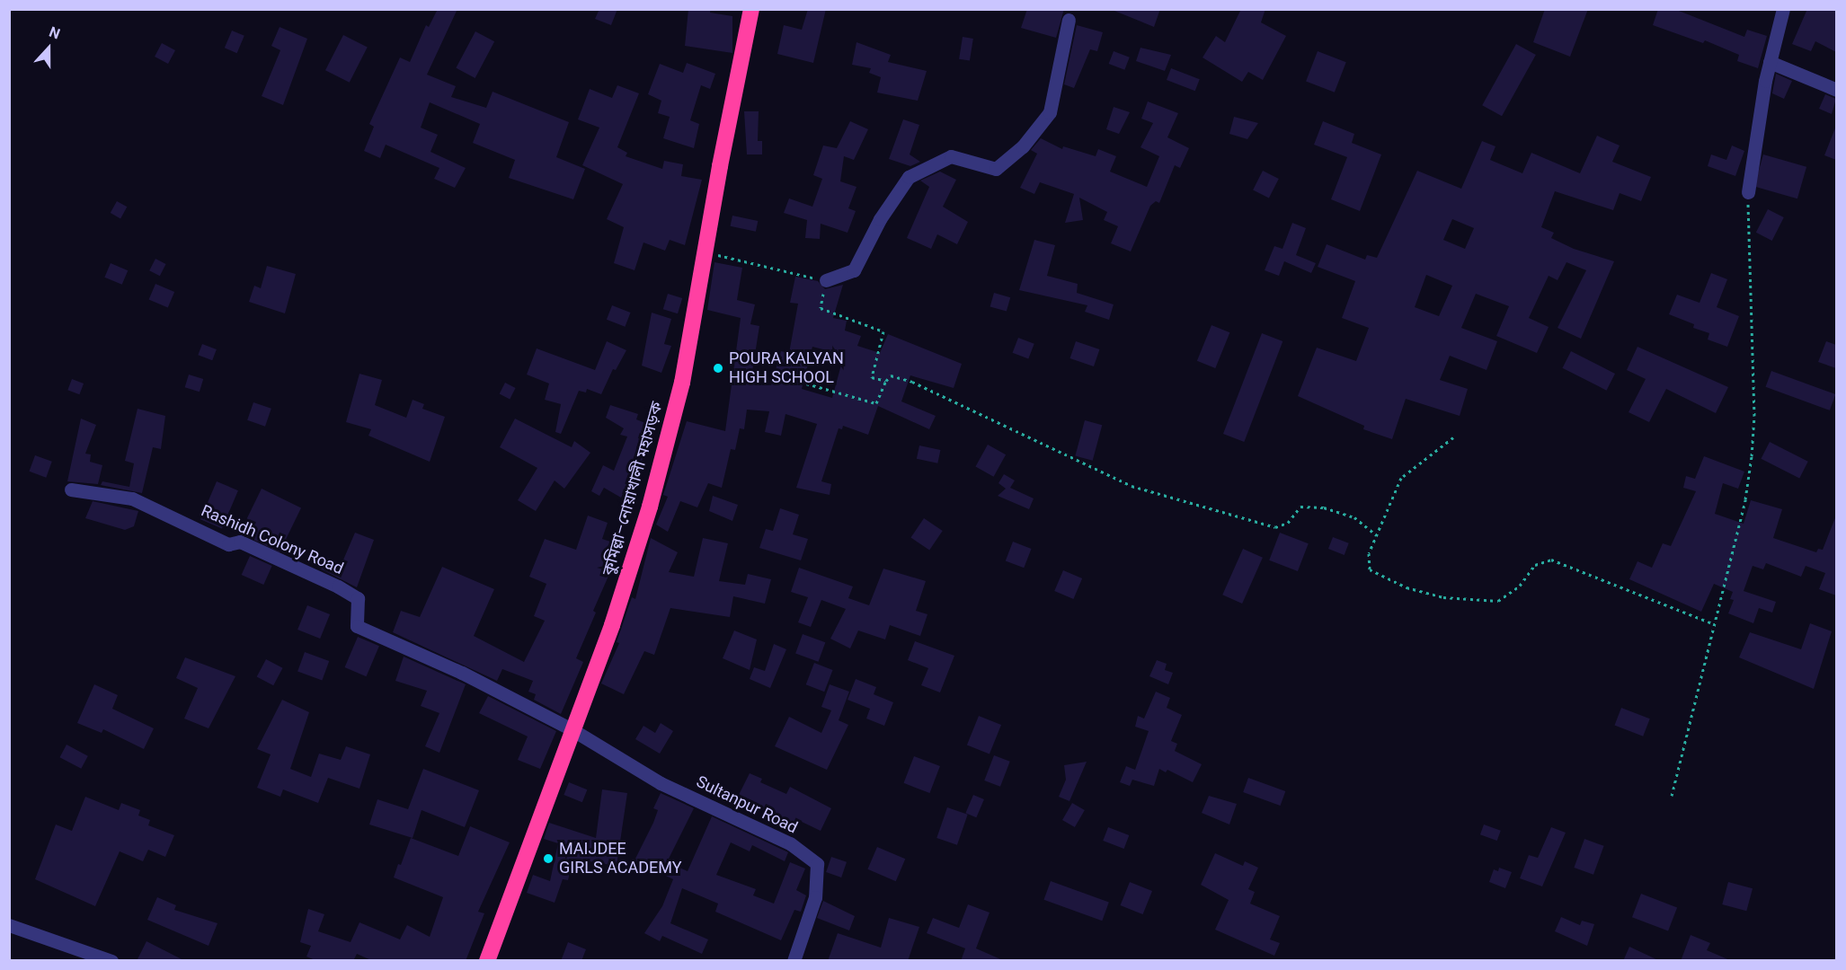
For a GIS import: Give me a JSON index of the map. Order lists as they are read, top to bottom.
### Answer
{
  "streets": {
    "highway": ["কুমিল্লা–নোয়াখালী মহাসড়ক"],
    "street": ["Rashidh Colony Road", "Sultanpur Road"]
  },
  "crossings": [
    ["কুমিল্লা–নোয়াখালী মহাসড়ক", "Rashidh Colony Road"],
    ["কুমিল্লা–নোয়াখালী মহাসড়ক", "Sultanpur Road"],
    ["Rashidh Colony Road", "Sultanpur Road"]
  ],
  "places": ["POURA KALYAN HIGH SCHOOL", "MAIJDEE GIRLS ACADEMY"],
  "north": "top"
}
